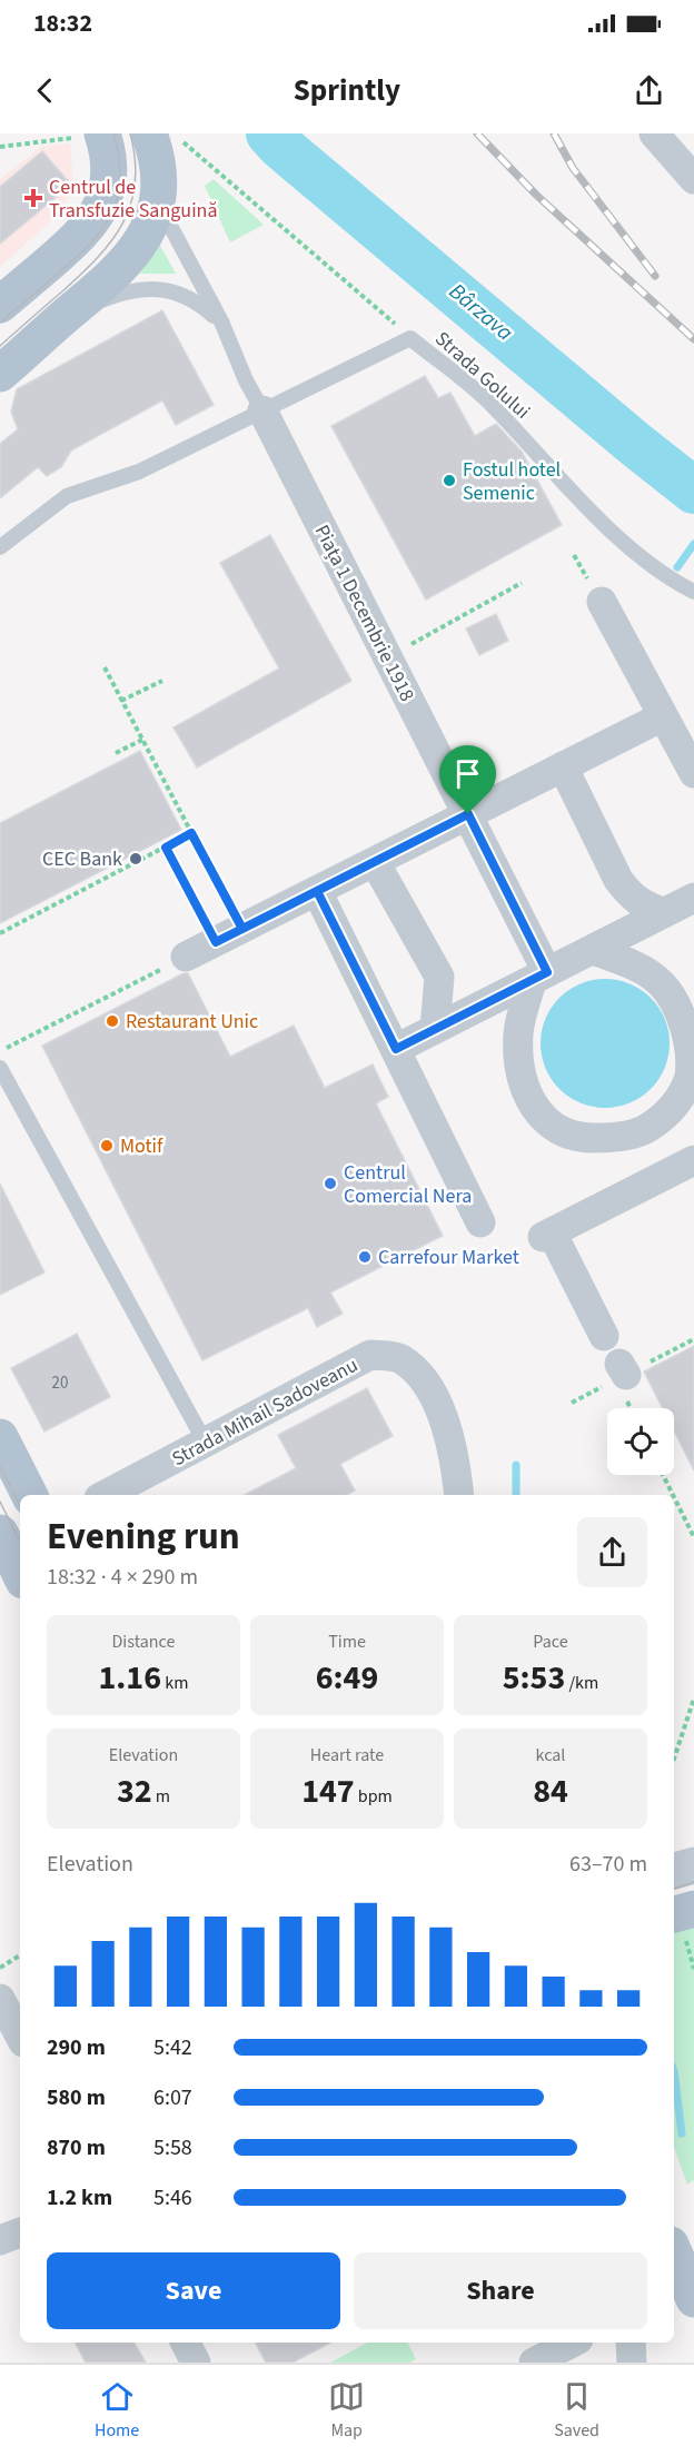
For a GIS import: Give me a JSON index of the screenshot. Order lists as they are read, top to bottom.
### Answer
{
  "streets": {
    "street": ["Piața 1 Decembrie 1918", "Strada Mihail Sadoveanu"],
    "lane": ["Strada Golului"]
  },
  "crossings": [
    ["Strada Golului", "Piața 1 Decembrie 1918"]
  ],
  "water": ["Bârzava"],
  "places": {
    "health": ["Centrul de Transfuzie Sanguină"],
    "other": [
      "Fostul hotel Semenic",
      "CEC Bank",
      "Restaurant Unic",
      "Motif",
      "Centrul Comercial Nera",
      "Carrefour Market"
    ]
  },
  "house_numbers": ["20"],
  "page": {
    "status": "18:32",
    "header": "Sprintly",
    "heading": ["Evening run", "18:32 · 4 × 290 m"],
    "stats": [
      ["Distance", "1.16 km"],
      ["Time", "6:49"],
      ["Pace", "5:53 /km"],
      ["Elevation", "32 m"],
      ["Heart rate", "147 bpm"],
      ["kcal", "84"]
    ],
    "chart": ["Elevation", "63–70 m"],
    "list": [
      {
        "name": "290 m",
        "note": "5:42"
      },
      {
        "name": "580 m",
        "note": "6:07"
      },
      {
        "name": "870 m",
        "note": "5:58"
      },
      {
        "name": "1.2 km",
        "note": "5:46"
      }
    ],
    "buttons": ["Save", "Share"],
    "tabs": ["Home", "Map", "Saved"]
  }
}
